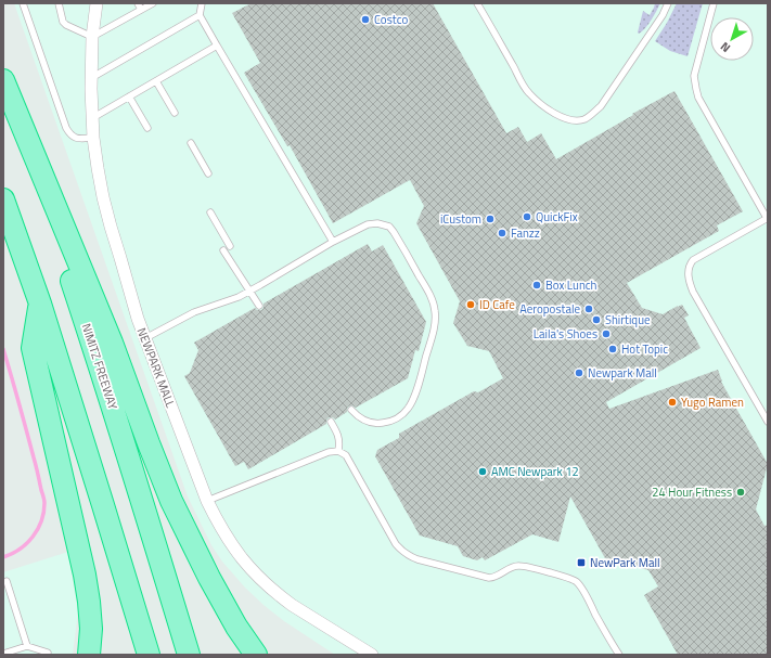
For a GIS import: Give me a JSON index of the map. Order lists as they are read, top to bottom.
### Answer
{
  "streets": {
    "highway": ["NIMITZ FREEWAY"],
    "street": ["NEWPARK MALL"]
  },
  "places": {
    "other": [
      "Costco",
      "QuickFix",
      "iCustom",
      "Fanzz",
      "Box Lunch",
      "ID Cafe",
      "Aeropostale",
      "Shirtique",
      "Laila's Shoes",
      "Hot Topic",
      "Newpark Mall",
      "Yugo Ramen",
      "AMC Newpark 12",
      "24 Hour Fitness"
    ],
    "transit": ["NewPark Mall"]
  },
  "north": "bottom left"
}
